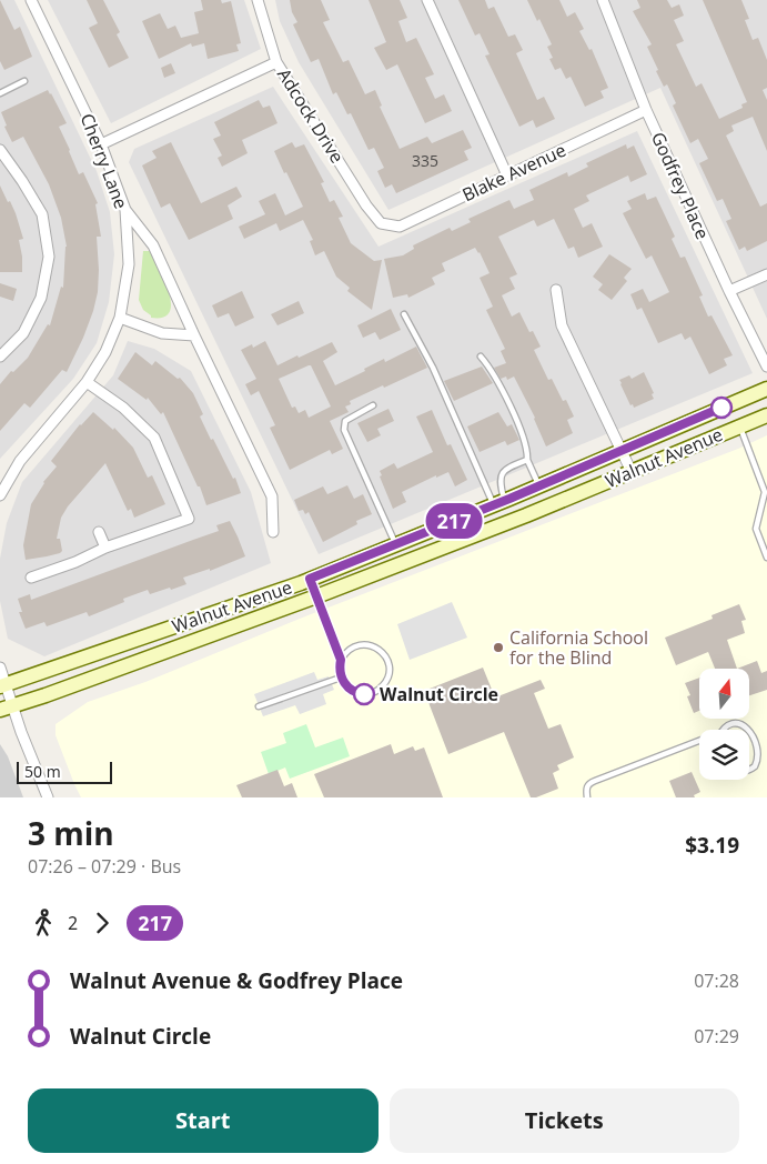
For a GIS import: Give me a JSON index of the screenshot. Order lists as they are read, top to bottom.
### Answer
{
  "streets": {
    "main road": ["Walnut Avenue"],
    "street": [
      "Adcock Drive",
      "Cherry Lane",
      "Blake Avenue",
      "Godfrey Place"
    ]
  },
  "crossings": [
    ["Adcock Drive", "Blake Avenue"],
    ["Blake Avenue", "Godfrey Place"]
  ],
  "places": ["California School for the Blind", "Walnut Circle"],
  "lines": ["bus line 217"],
  "house_numbers": ["335"],
  "scale_bar": "50 m",
  "north": "top",
  "page": {
    "on_map": "217",
    "scale": "50 m",
    "heading": ["3 min", "07:26 – 07:29 · Bus", "$3.19"],
    "legs": ["2", "217"],
    "list": [
      {
        "name": "Walnut Avenue & Godfrey Place",
        "value": "07:28"
      },
      {
        "name": "Walnut Circle",
        "value": "07:29"
      }
    ],
    "buttons": ["Start", "Tickets"]
  }
}
